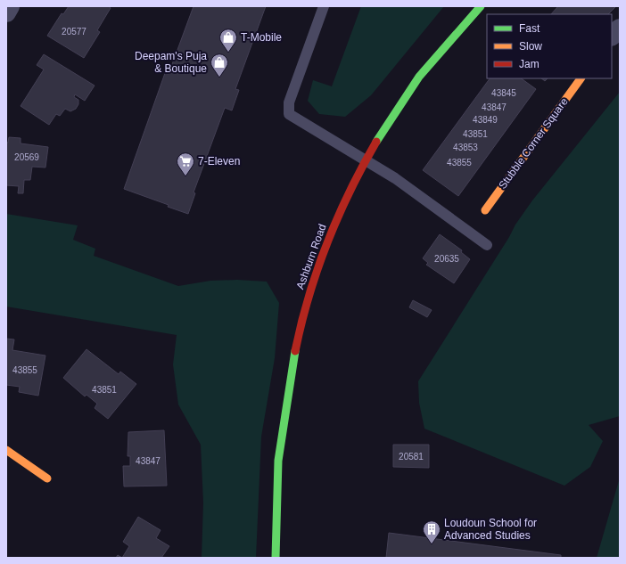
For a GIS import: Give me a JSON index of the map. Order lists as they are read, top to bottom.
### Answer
{
  "streets": {
    "main road": ["Stubble Corner Square", "Ashburn Road"]
  },
  "places": {
    "shop": ["T-Mobile", "Deepam's Puja & Boutique"],
    "supermarket": ["7-Eleven"],
    "building": ["Loudoun School for Advanced Studies"]
  },
  "house_numbers": [
    "20577",
    "43845",
    "43847",
    "43849",
    "43851",
    "43853",
    "20569",
    "43855",
    "20635",
    "43855",
    "43851",
    "20581",
    "43847"
  ],
  "legend": ["Fast", "Slow", "Jam"]
}
